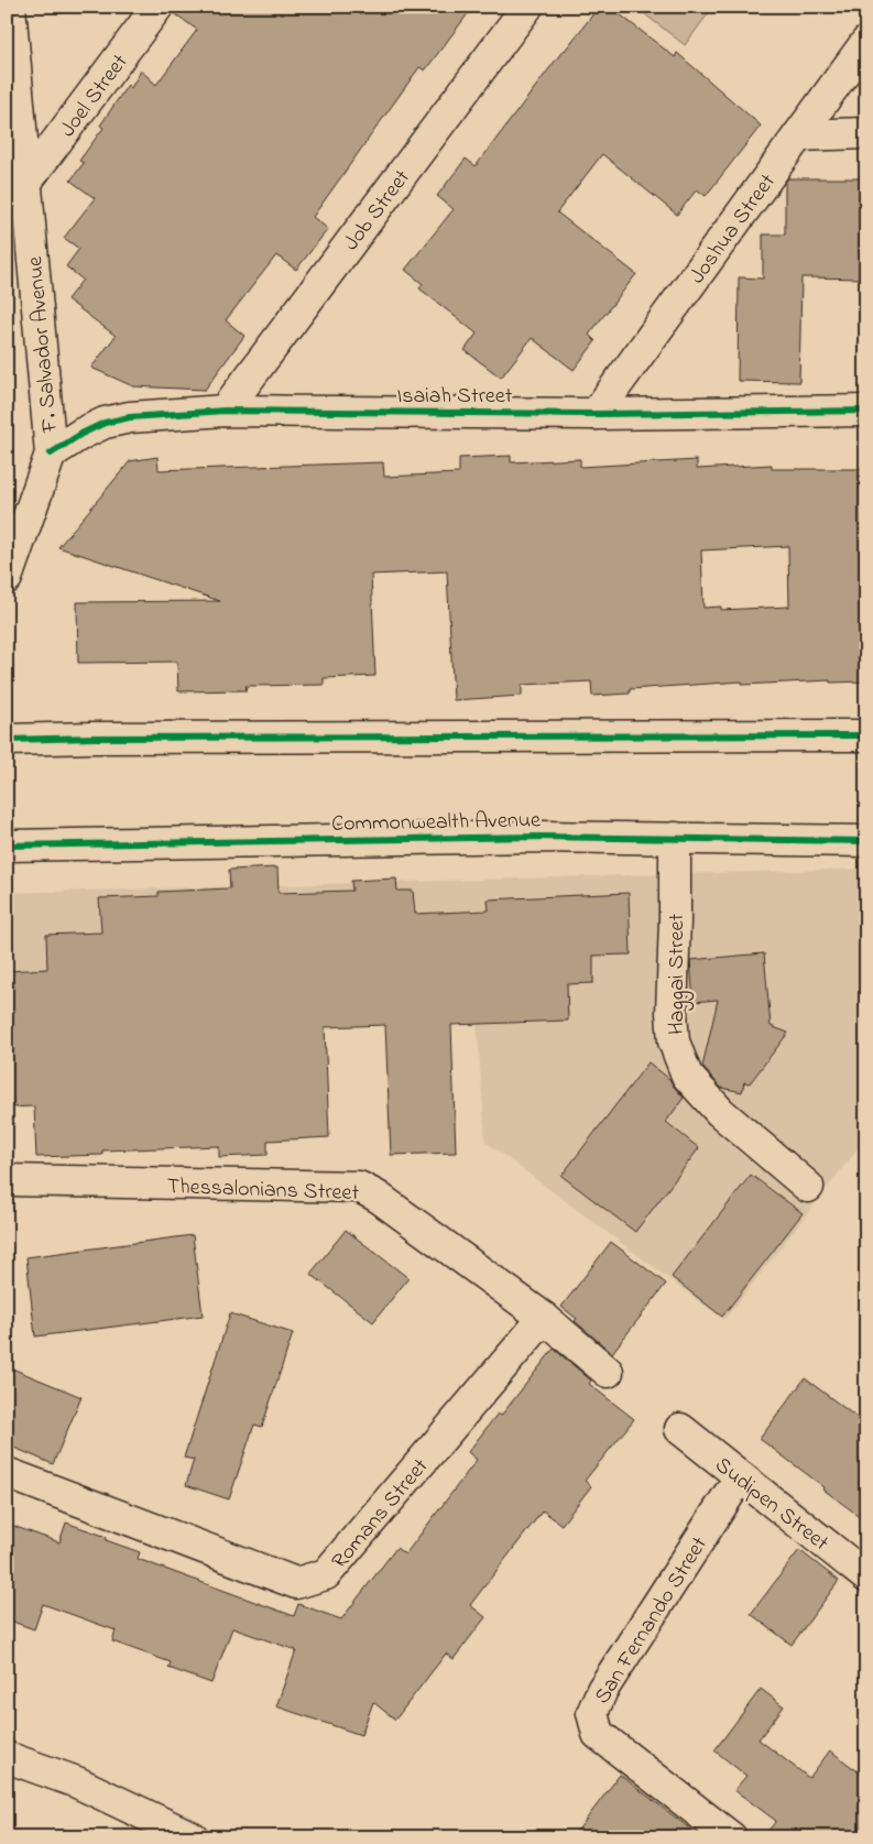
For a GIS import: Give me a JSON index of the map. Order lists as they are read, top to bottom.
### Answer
{
  "streets": {
    "street": [
      "Joel Street",
      "Job Street",
      "Joshua Street",
      "F. Salvador Avenue",
      "Isaiah Street",
      "Commonwealth Avenue",
      "Haggai Street",
      "Thessalonians Street",
      "Sudipen Street",
      "Romans Street",
      "San Fernando Street"
    ]
  },
  "crossings": [
    ["Joel Street", "F. Salvador Avenue"],
    ["Job Street", "Isaiah Street"],
    ["Joshua Street", "Isaiah Street"],
    ["F. Salvador Avenue", "Isaiah Street"],
    ["Commonwealth Avenue", "Haggai Street"],
    ["Thessalonians Street", "Romans Street"],
    ["Sudipen Street", "San Fernando Street"]
  ]
}
